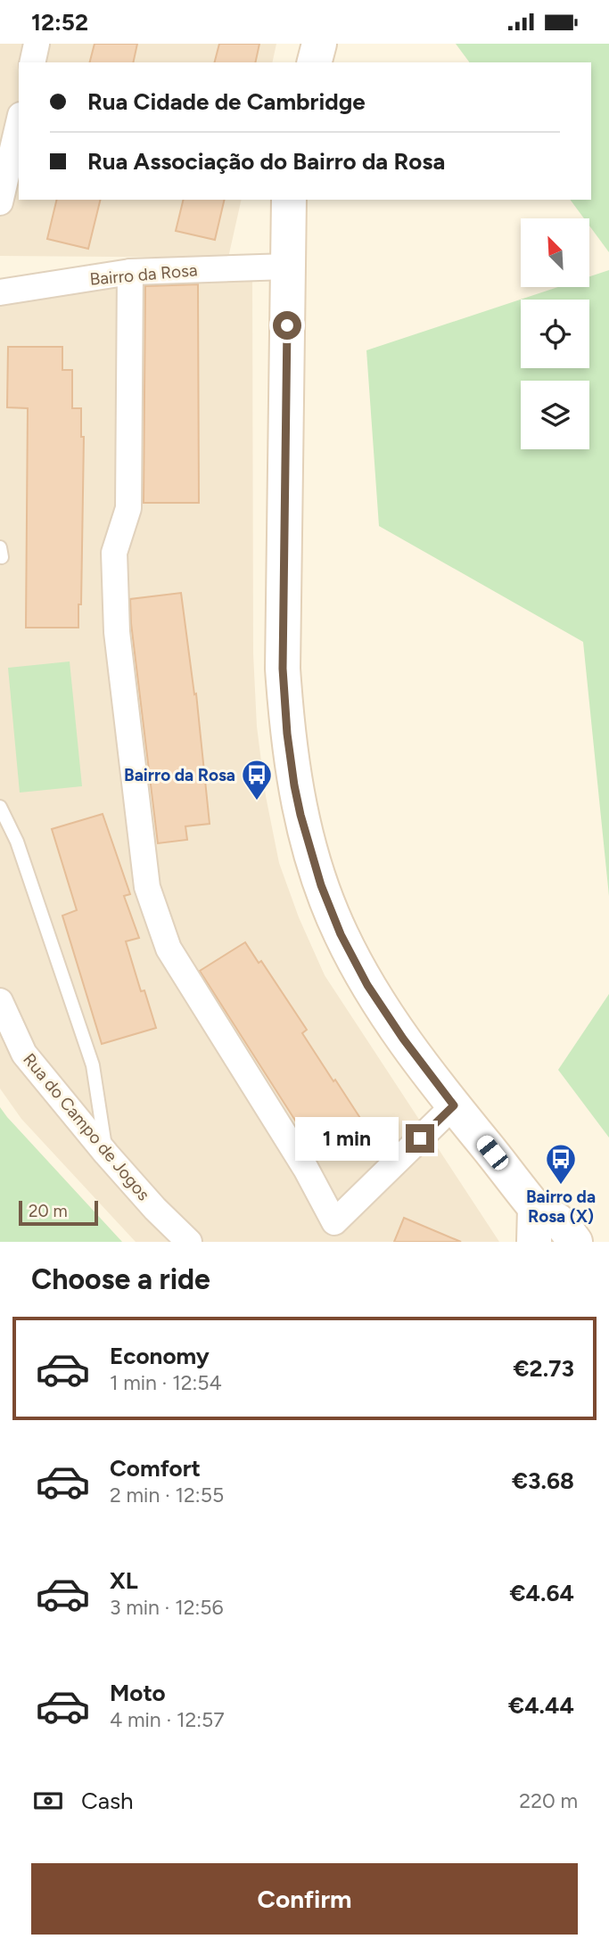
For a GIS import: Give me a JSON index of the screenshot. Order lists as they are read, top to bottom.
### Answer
{
  "streets": {
    "street": ["Bairro da Rosa", "Rua do Campo de Jogos"]
  },
  "places": {
    "bus stop": ["Bairro da Rosa", "Bairro da Rosa (X)"]
  },
  "scale_bar": "20 m",
  "north": "top left",
  "page": {
    "status": "12:52",
    "banner": ["Rua Cidade de Cambridge", "Rua Associação do Bairro da Rosa"],
    "bubble": "1 min",
    "scale": "20 m",
    "heading": "Choose a ride",
    "list": [
      {
        "name": "Economy",
        "note": "1 min · 12:54",
        "value": "€2.73"
      },
      {
        "name": "Comfort",
        "note": "2 min · 12:55",
        "value": "€3.68"
      },
      {
        "name": "XL",
        "note": "3 min · 12:56",
        "value": "€4.64"
      },
      {
        "name": "Moto",
        "note": "4 min · 12:57",
        "value": "€4.44"
      }
    ],
    "pay": ["Cash", "220 m"],
    "buttons": "Confirm"
  }
}
